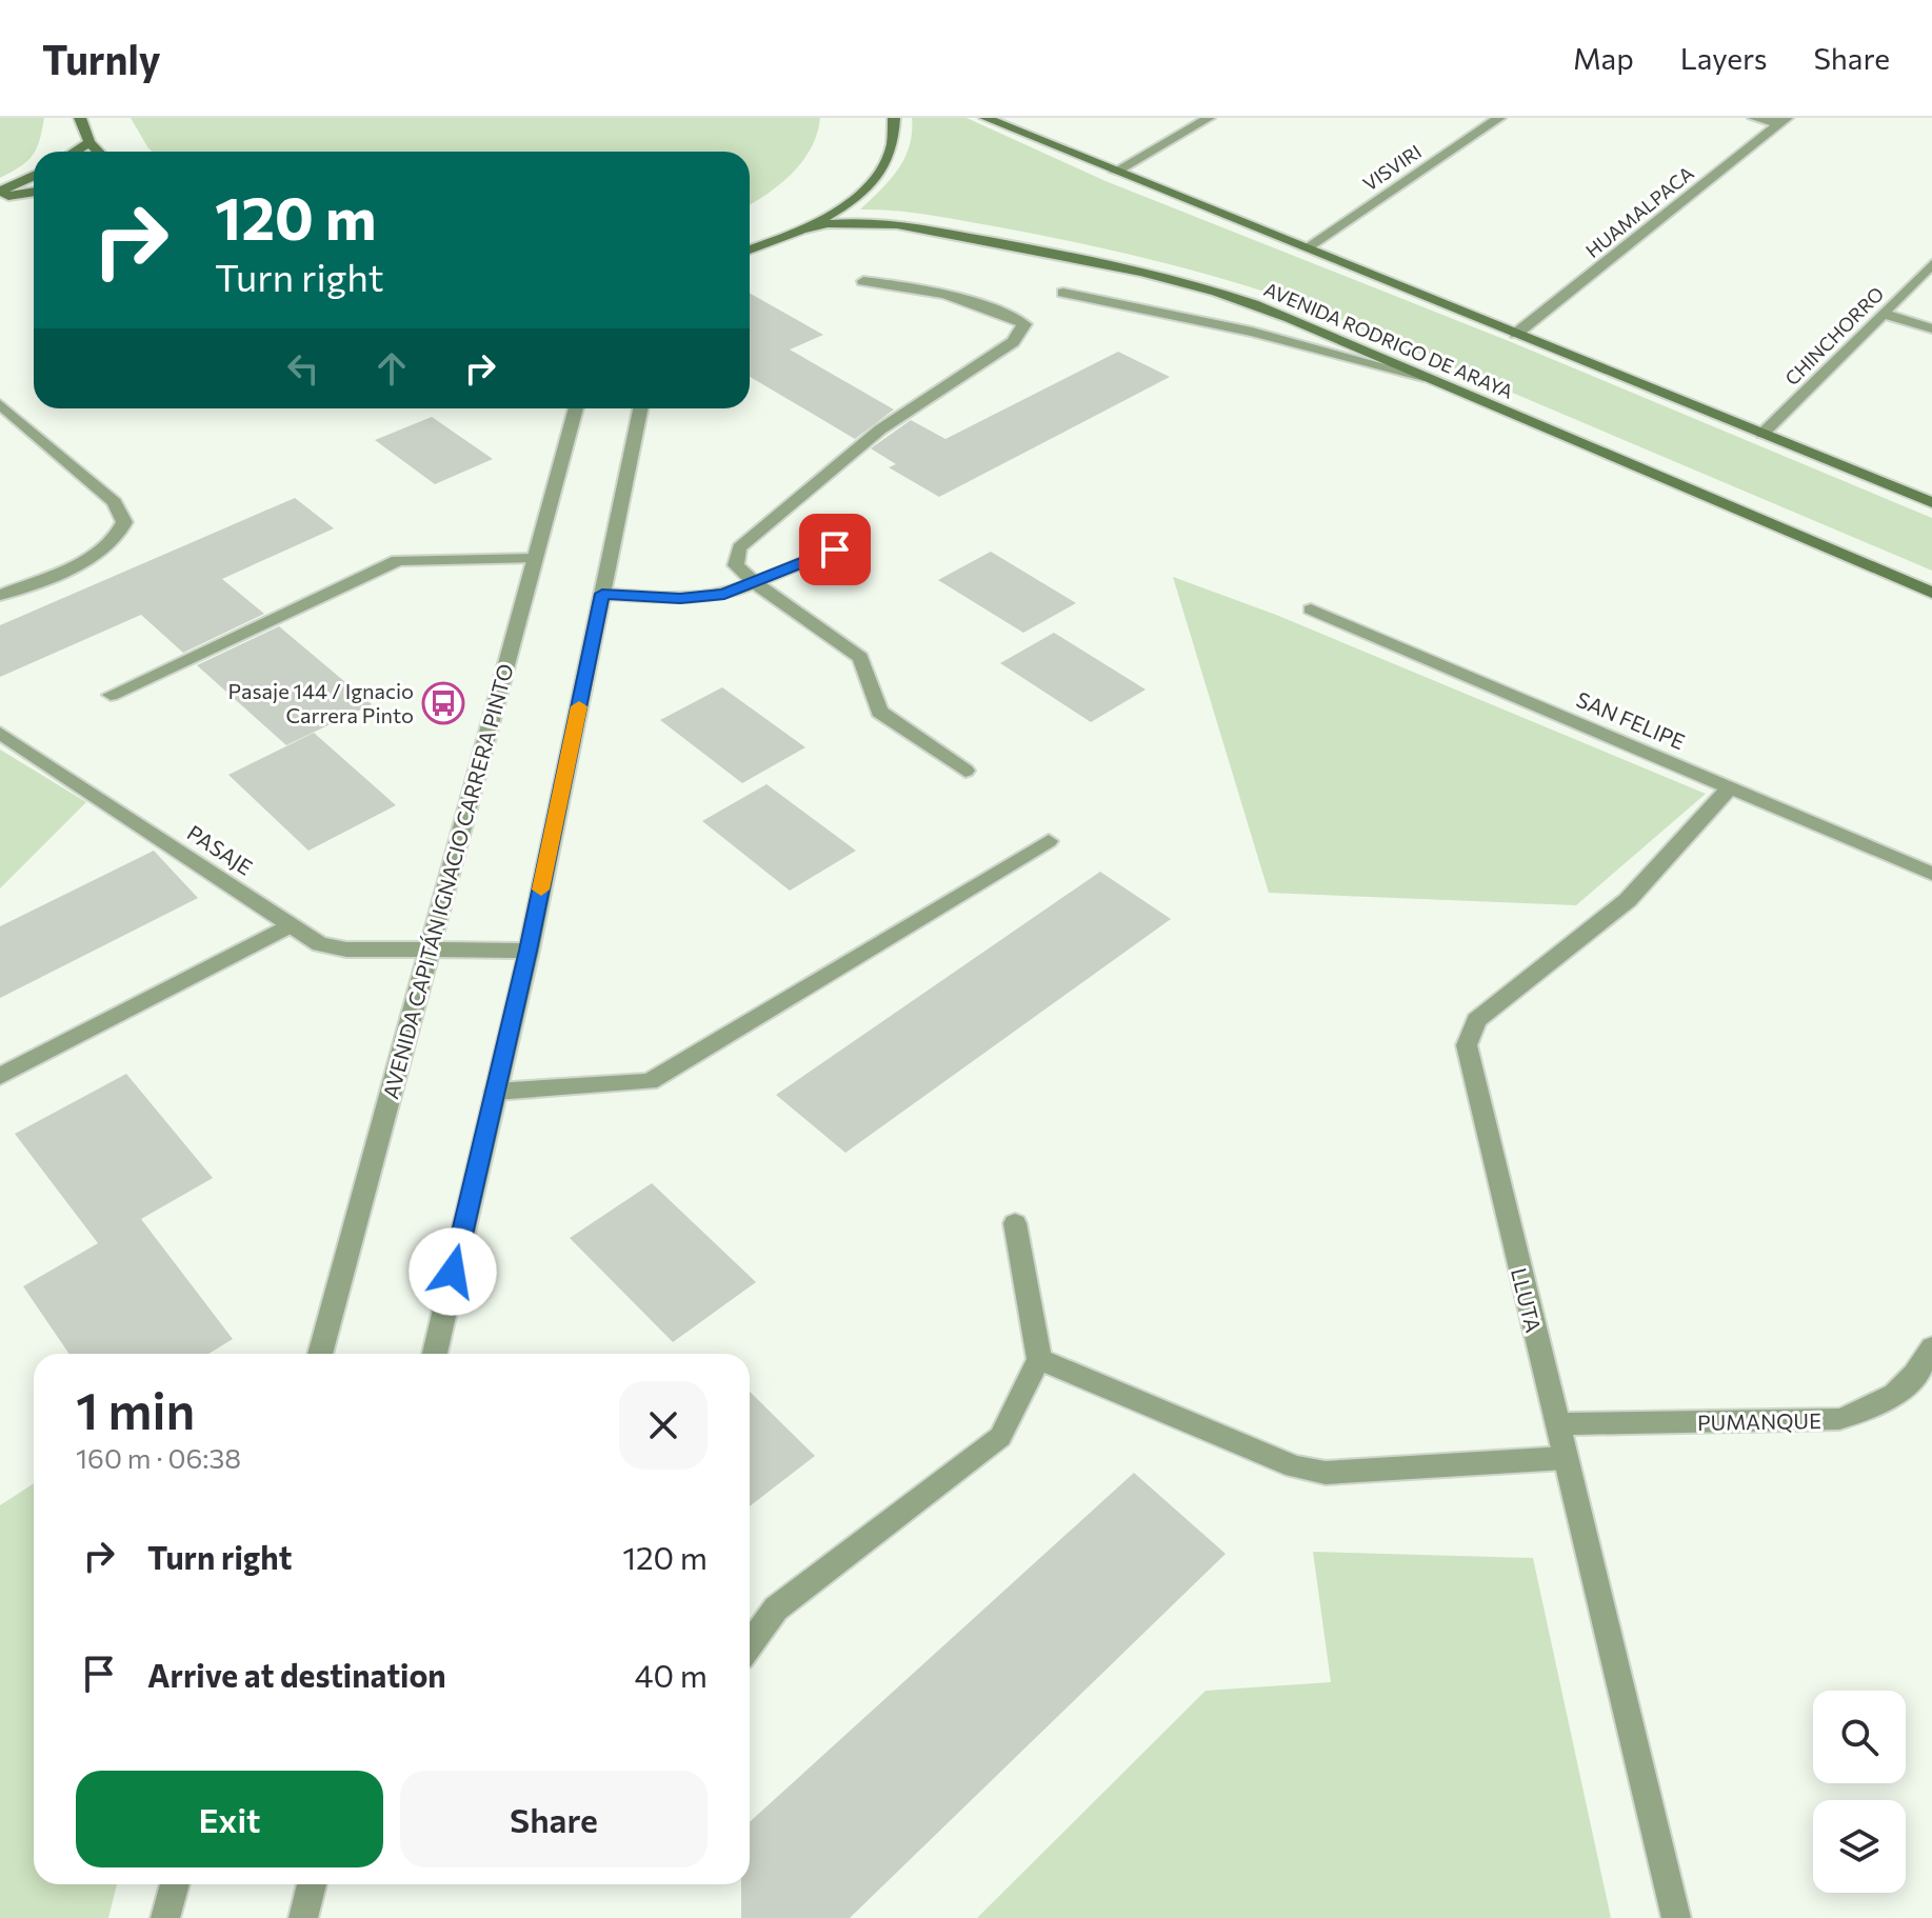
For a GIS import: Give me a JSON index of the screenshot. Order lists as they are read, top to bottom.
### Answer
{
  "streets": {
    "main road": ["AVENIDA RODRIGO DE ARAYA"],
    "street": [
      "VISVIRI",
      "HUAMALPACA",
      "CHINCHORRO",
      "SAN FELIPE",
      "PASAJE",
      "AVENIDA CAPITÁN IGNACIO CARRERA PINTO",
      "LLUTA",
      "PUMANQUE"
    ]
  },
  "crossings": [
    ["SAN FELIPE", "LLUTA"],
    ["PASAJE", "AVENIDA CAPITÁN IGNACIO CARRERA PINTO"],
    ["LLUTA", "PUMANQUE"]
  ],
  "places": {
    "bus stop": ["Pasaje 144 / Ignacio Carrera Pinto"]
  },
  "page": {
    "header": "Turnly",
    "nav": ["Map", "Layers", "Share"],
    "turn": ["120 m", "Turn right"],
    "heading": ["1 min", "160 m · 06:38"],
    "list": [
      {
        "name": "Turn right",
        "value": "120 m"
      },
      {
        "name": "Arrive at destination",
        "value": "40 m"
      }
    ],
    "buttons": ["Exit", "Share"]
  }
}
